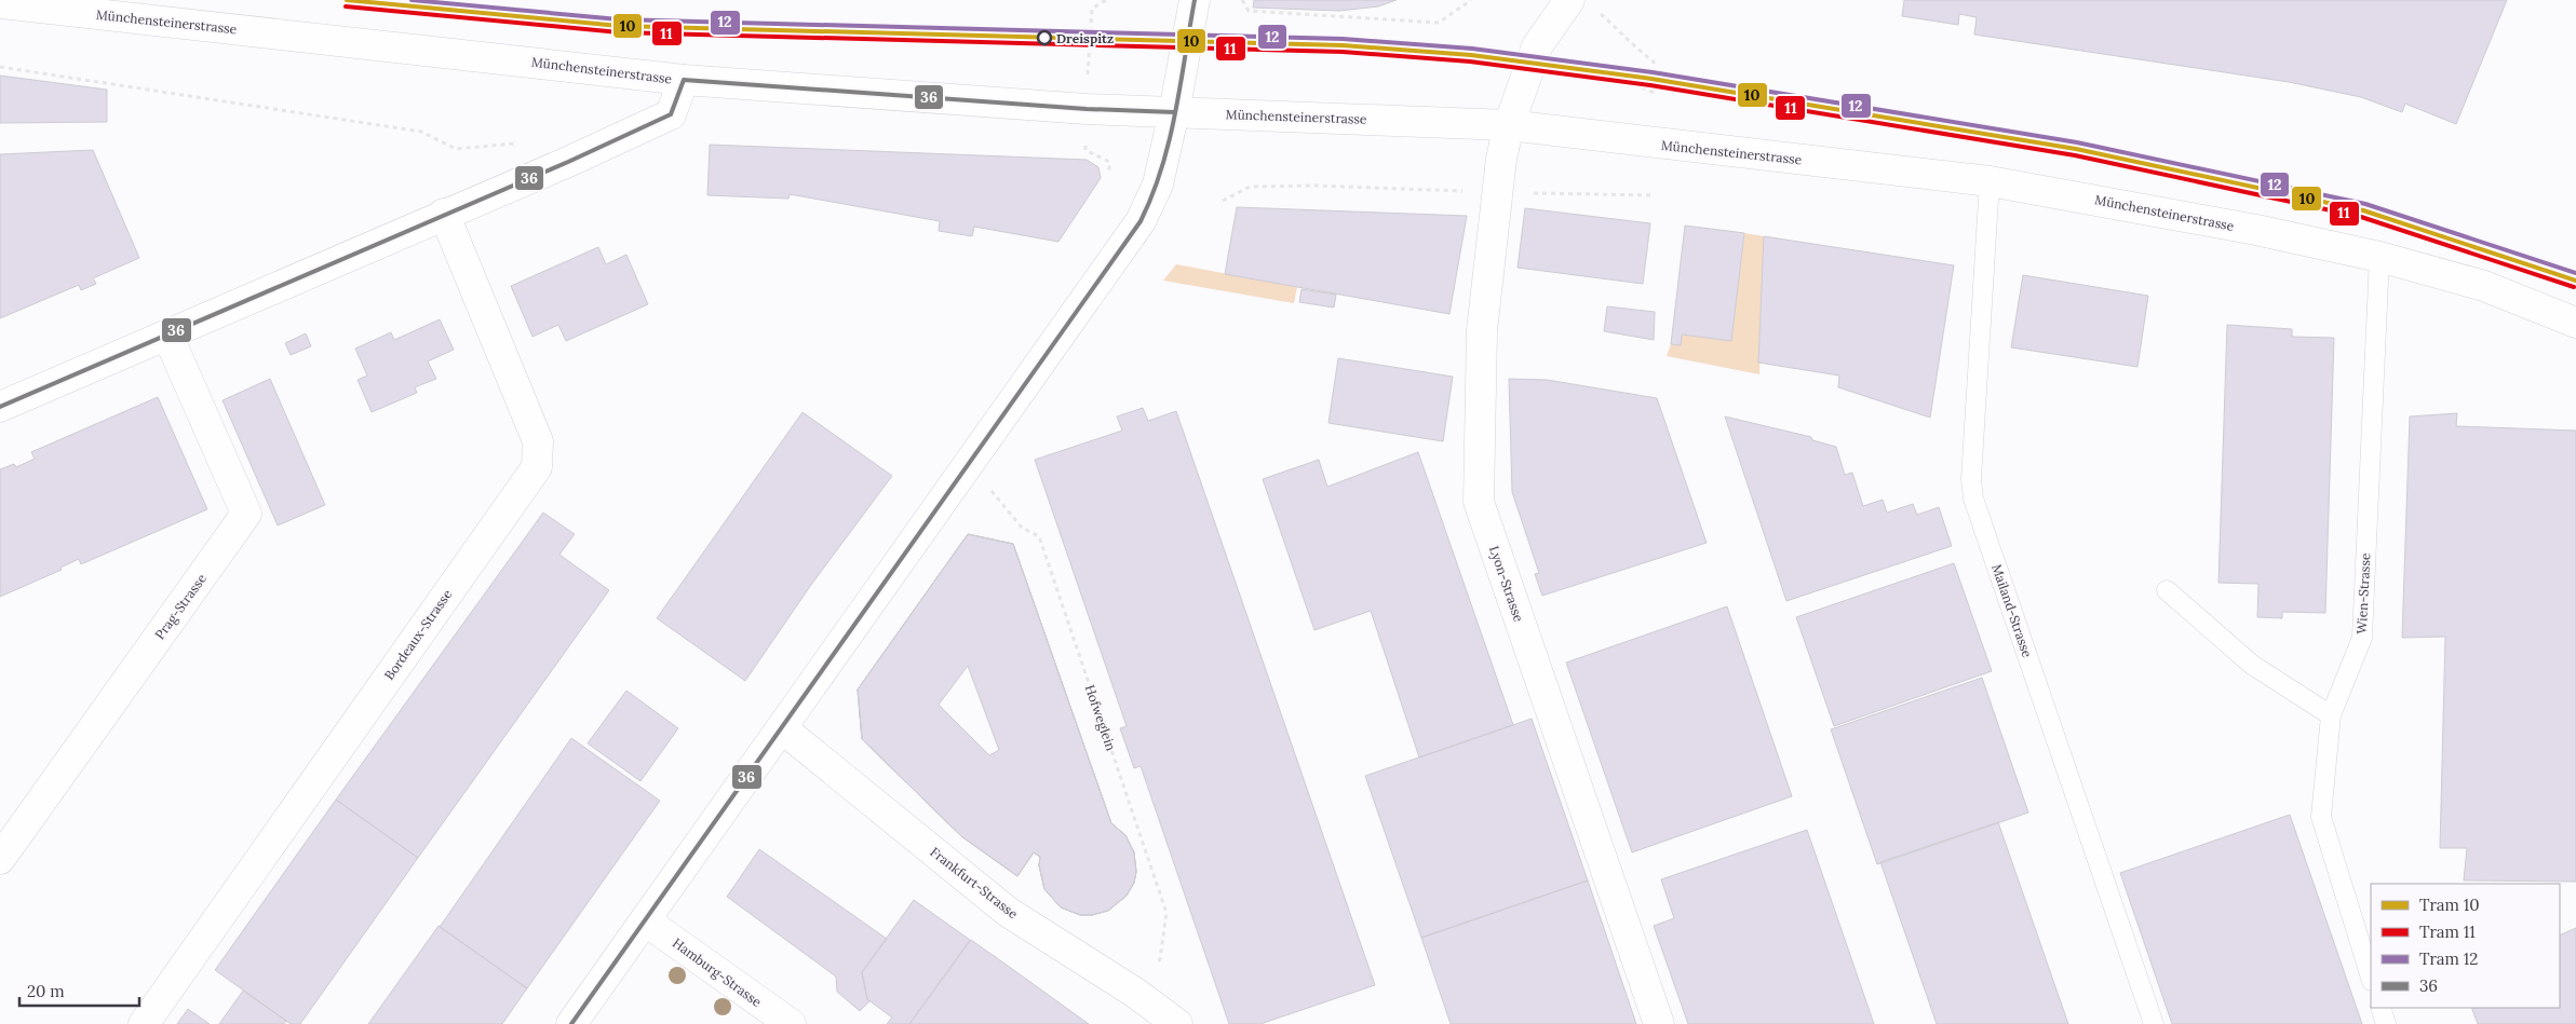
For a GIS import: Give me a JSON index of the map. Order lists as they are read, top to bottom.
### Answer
{
  "streets": {
    "street": [
      "Münchensteinerstrasse",
      "Lyon-Strasse",
      "Prag-Strasse",
      "Bordeaux-Strasse",
      "Frankfurt-Strasse",
      "Hamburg-Strasse"
    ],
    "lane": ["Wien-Strasse", "Mailand-Strasse"],
    "path": ["Hofweglein"]
  },
  "crossings": [
    ["Münchensteinerstrasse", "Lyon-Strasse"],
    ["Münchensteinerstrasse", "Wien-Strasse"],
    ["Münchensteinerstrasse", "Mailand-Strasse"],
    ["Hofweglein", "Frankfurt-Strasse"]
  ],
  "places": ["Dreispitz"],
  "lines": [
    "tram line 10",
    "tram line 12",
    "transit line 36",
    "tram line 11"
  ],
  "legend": [
    "Tram 10",
    "Tram 11",
    "Tram 12",
    "36"
  ],
  "scale_bar": "20 m"
}
